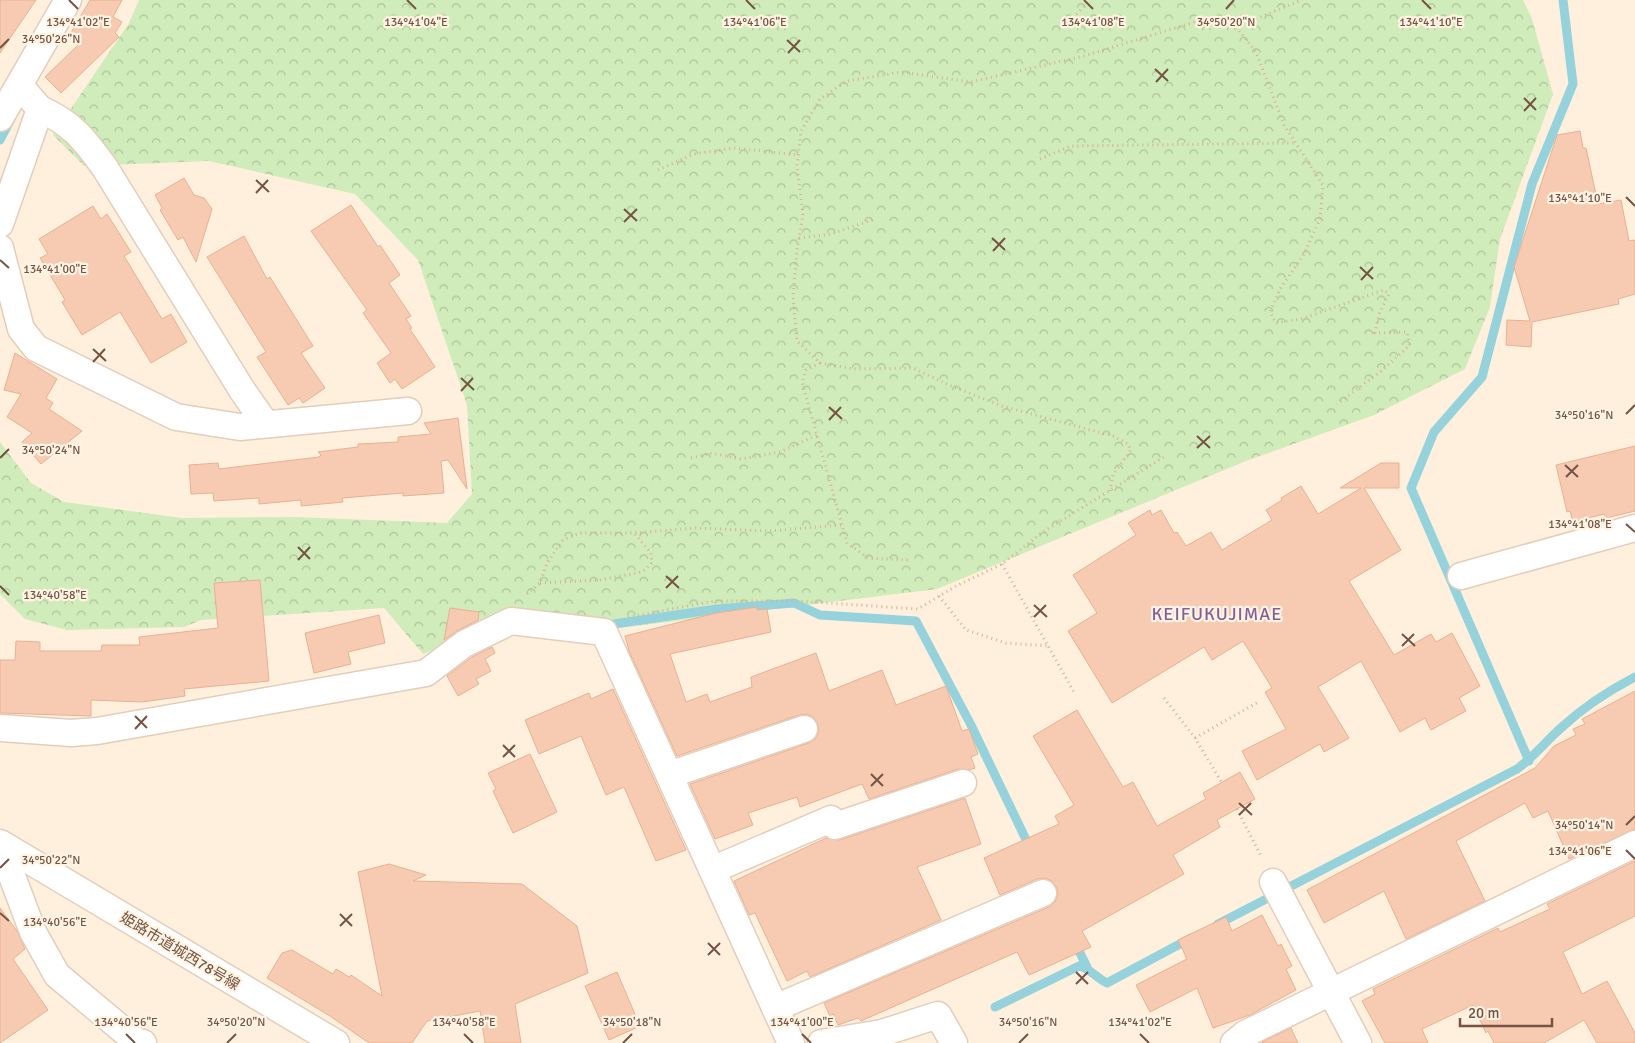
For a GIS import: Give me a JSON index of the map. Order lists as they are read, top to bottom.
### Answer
{
  "streets": {
    "street": ["姫路市道城西78号線"]
  },
  "districts": ["KEIFUKUJIMAE"],
  "scale_bar": "20 m",
  "coordinates": [
    "134°41'02\"E",
    "134°41'04\"E",
    "134°41'06\"E",
    "134°41'08\"E",
    "134°41'10\"E",
    "34°50'20\"N",
    "34°50'26\"N",
    "134°41'00\"E",
    "34°50'16\"N",
    "34°50'24\"N",
    "134°40'58\"E",
    "34°50'14\"N",
    "34°50'22\"N",
    "134°40'56\"E",
    "34°50'18\"N"
  ]
}
